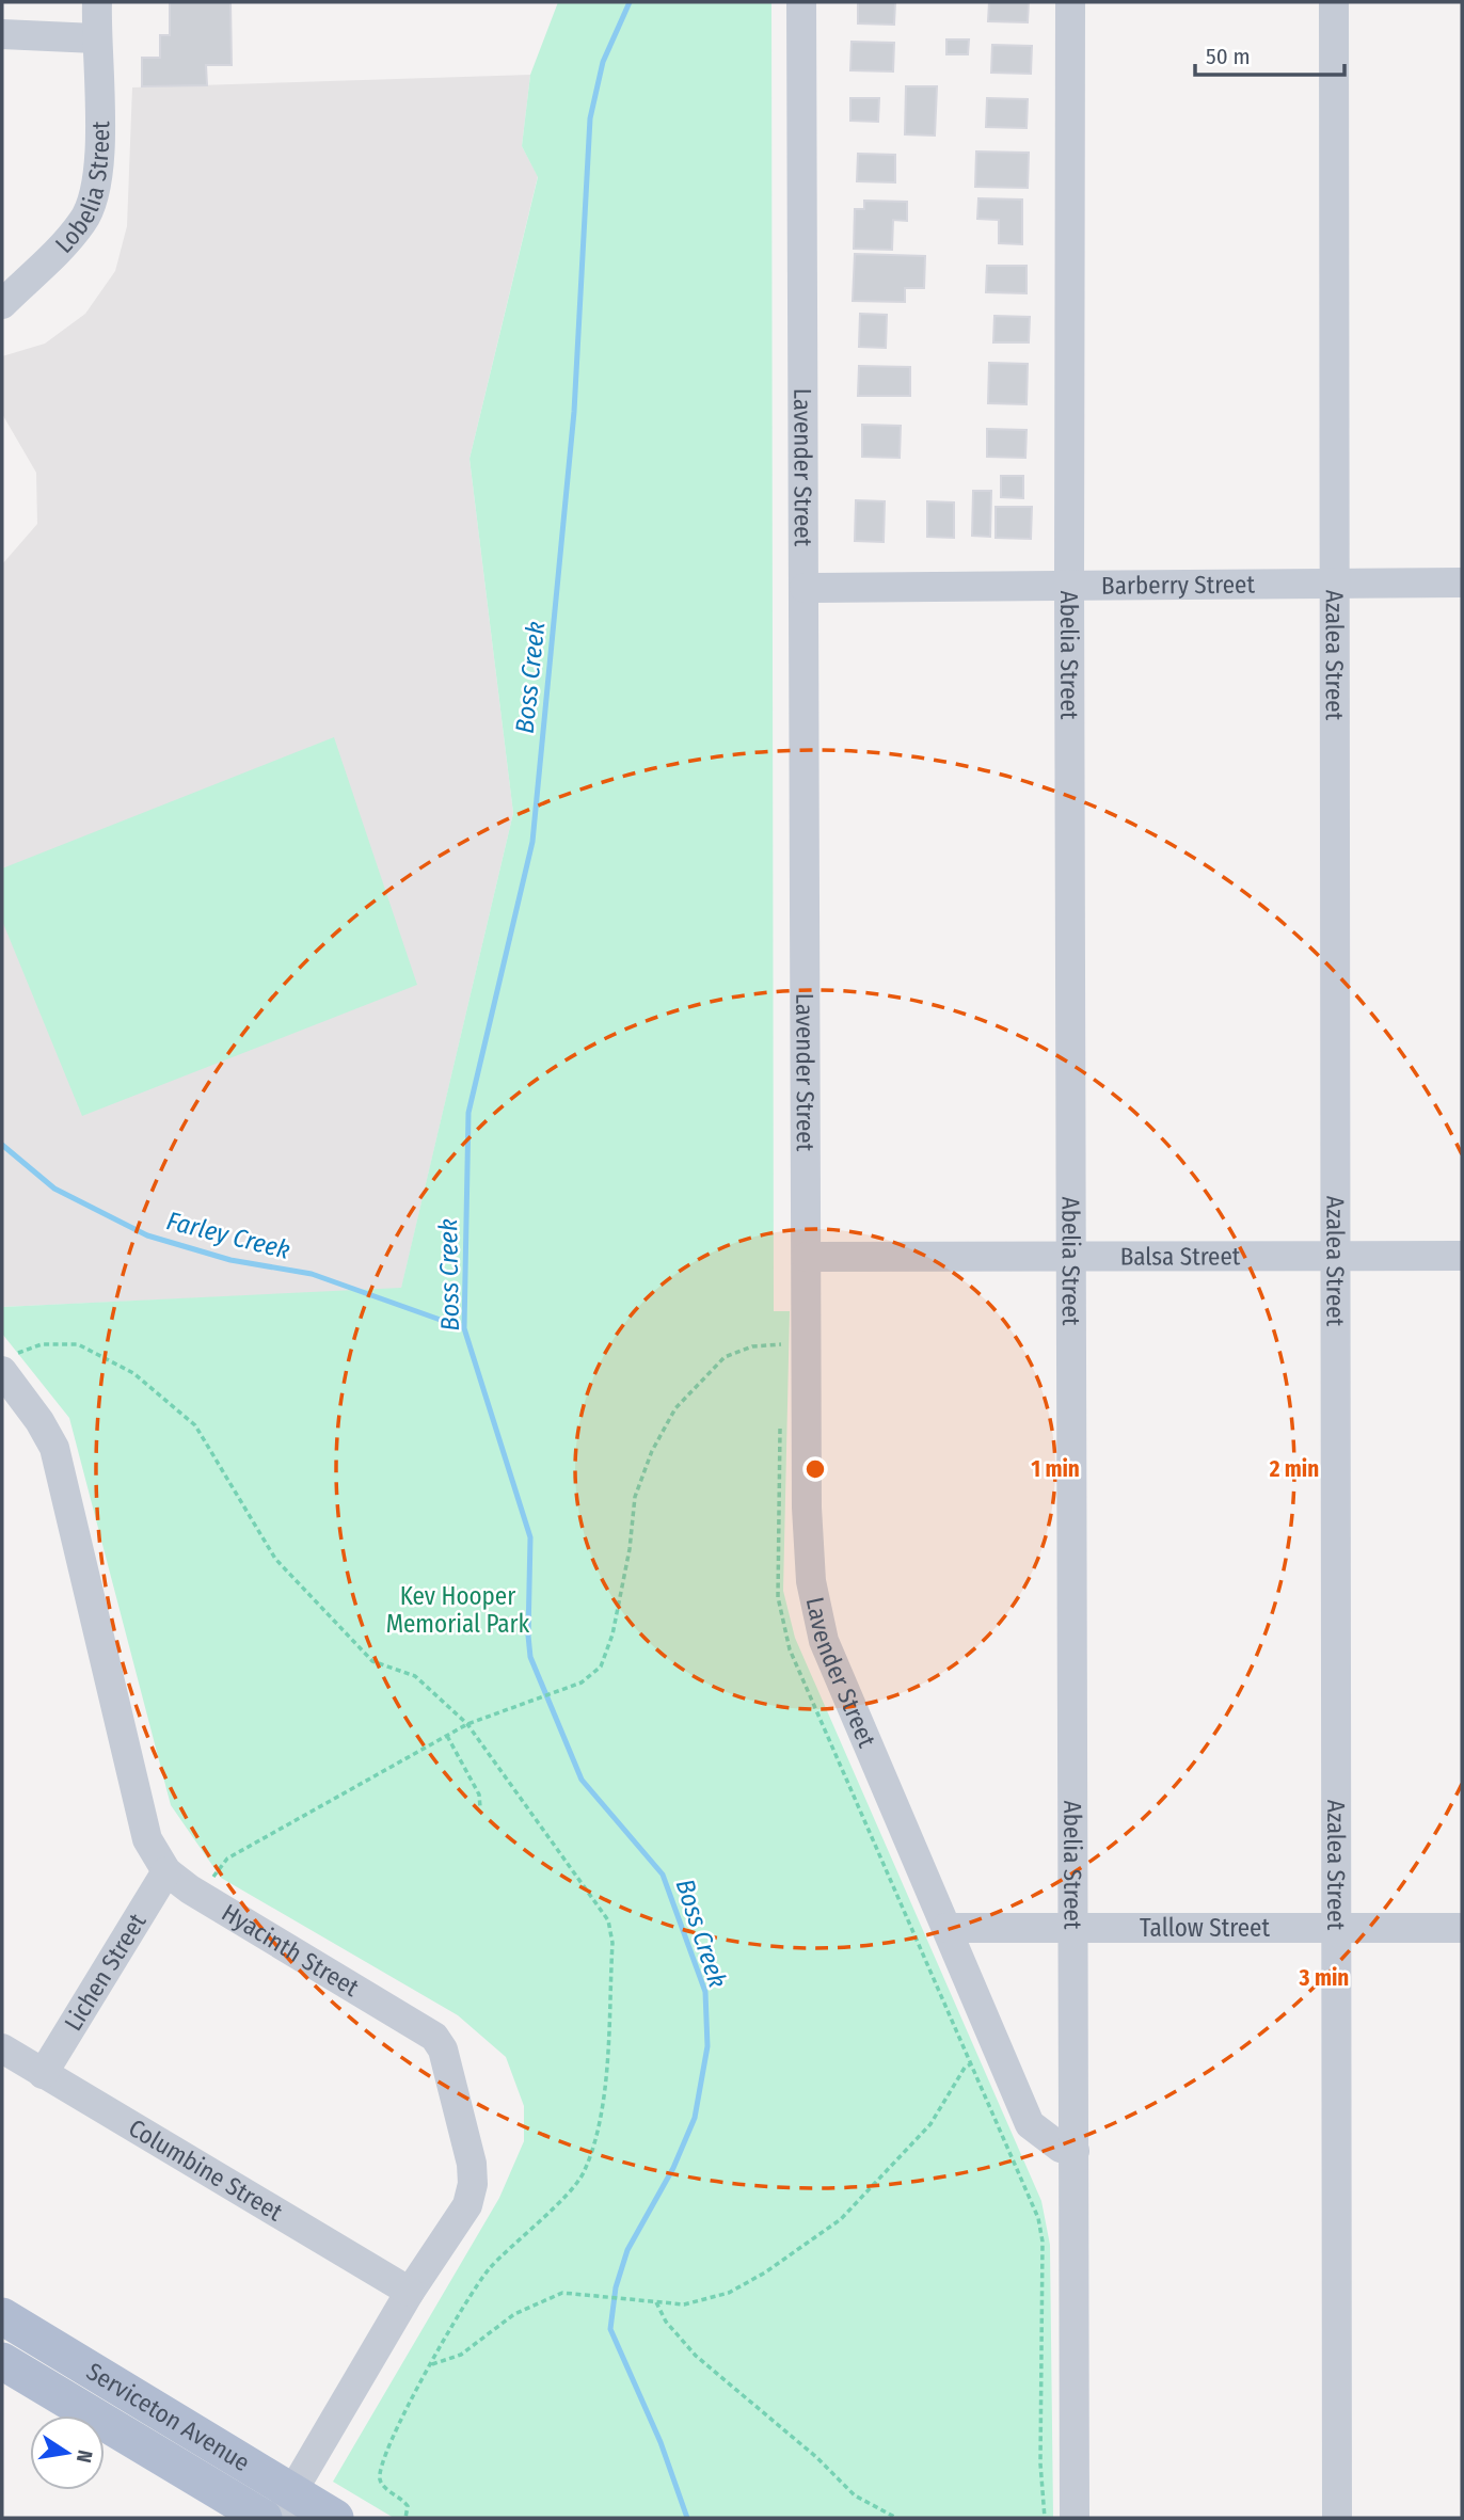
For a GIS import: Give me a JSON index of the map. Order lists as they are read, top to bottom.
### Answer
{
  "streets": {
    "main road": ["Serviceton Avenue"],
    "street": [
      "Lobelia Street",
      "Lavender Street",
      "Barberry Street",
      "Abelia Street",
      "Azalea Street",
      "Balsa Street",
      "Tallow Street",
      "Hyacinth Street",
      "Lichen Street",
      "Columbine Street"
    ]
  },
  "crossings": [
    ["Lavender Street", "Barberry Street"],
    ["Lavender Street", "Abelia Street"],
    ["Lavender Street", "Balsa Street"],
    ["Lavender Street", "Tallow Street"],
    ["Barberry Street", "Abelia Street"],
    ["Barberry Street", "Azalea Street"],
    ["Abelia Street", "Balsa Street"],
    ["Abelia Street", "Tallow Street"],
    ["Azalea Street", "Balsa Street"],
    ["Azalea Street", "Tallow Street"],
    ["Hyacinth Street", "Lichen Street"],
    ["Hyacinth Street", "Columbine Street"],
    ["Hyacinth Street", "Serviceton Avenue"],
    ["Lichen Street", "Columbine Street"]
  ],
  "water": ["Boss Creek", "Farley Creek"],
  "parks": ["Kev Hooper Memorial Park"],
  "scale_bar": "50 m",
  "north": "right",
  "rings": ["1 min", "2 min", "3 min"]
}
